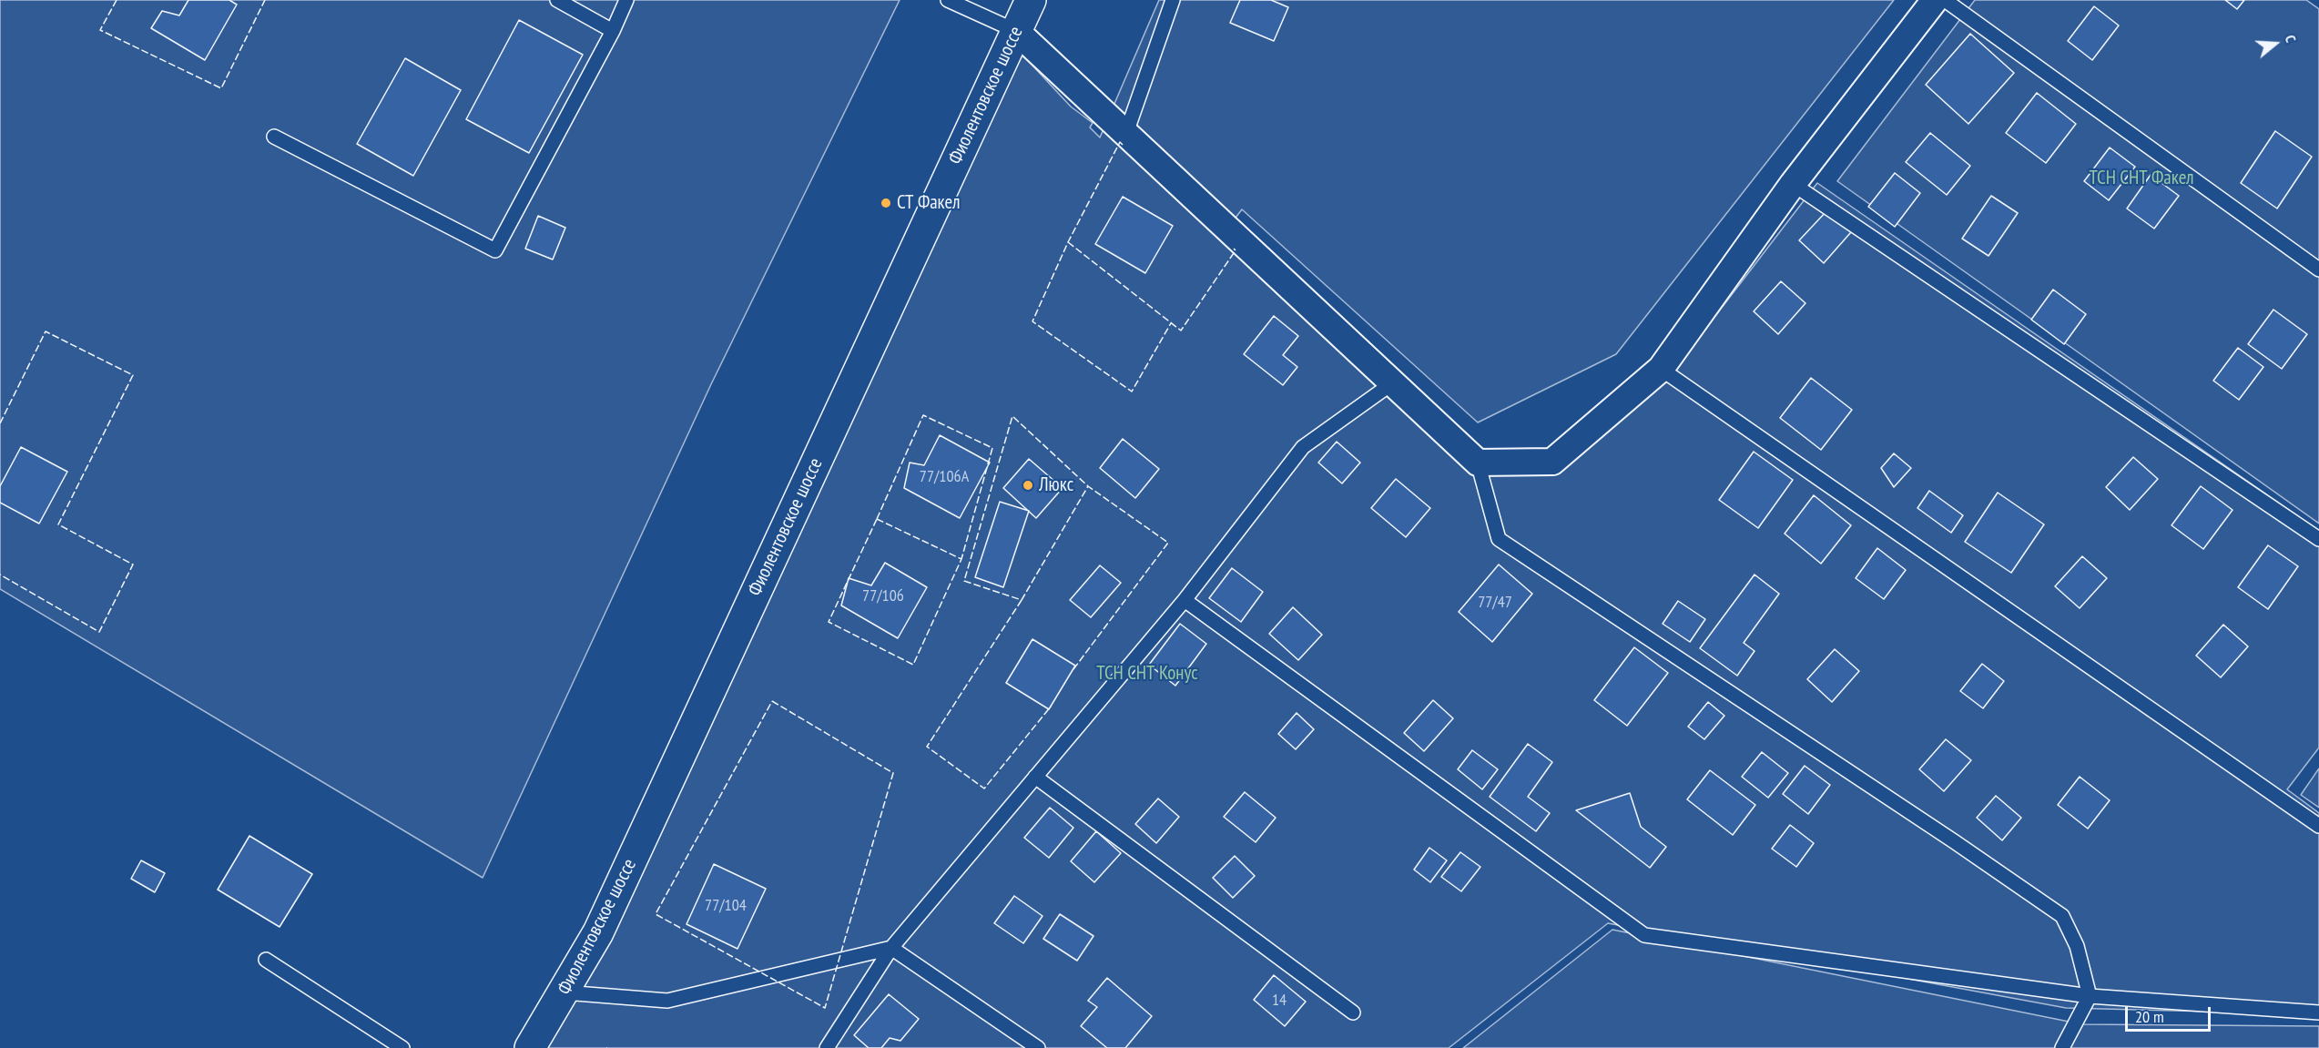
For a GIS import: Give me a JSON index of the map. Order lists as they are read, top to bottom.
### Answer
{
  "streets": {
    "main road": ["Фиолентовское шоссе"]
  },
  "parks": ["ТСН СНТ Факел", "ТСН СНТ Конус"],
  "places": ["СТ Факел", "Люкс"],
  "house_numbers": [
    "77/106А",
    "77/106",
    "77/47",
    "77/104",
    "14"
  ],
  "scale_bar": "20 m",
  "north": "right"
}
